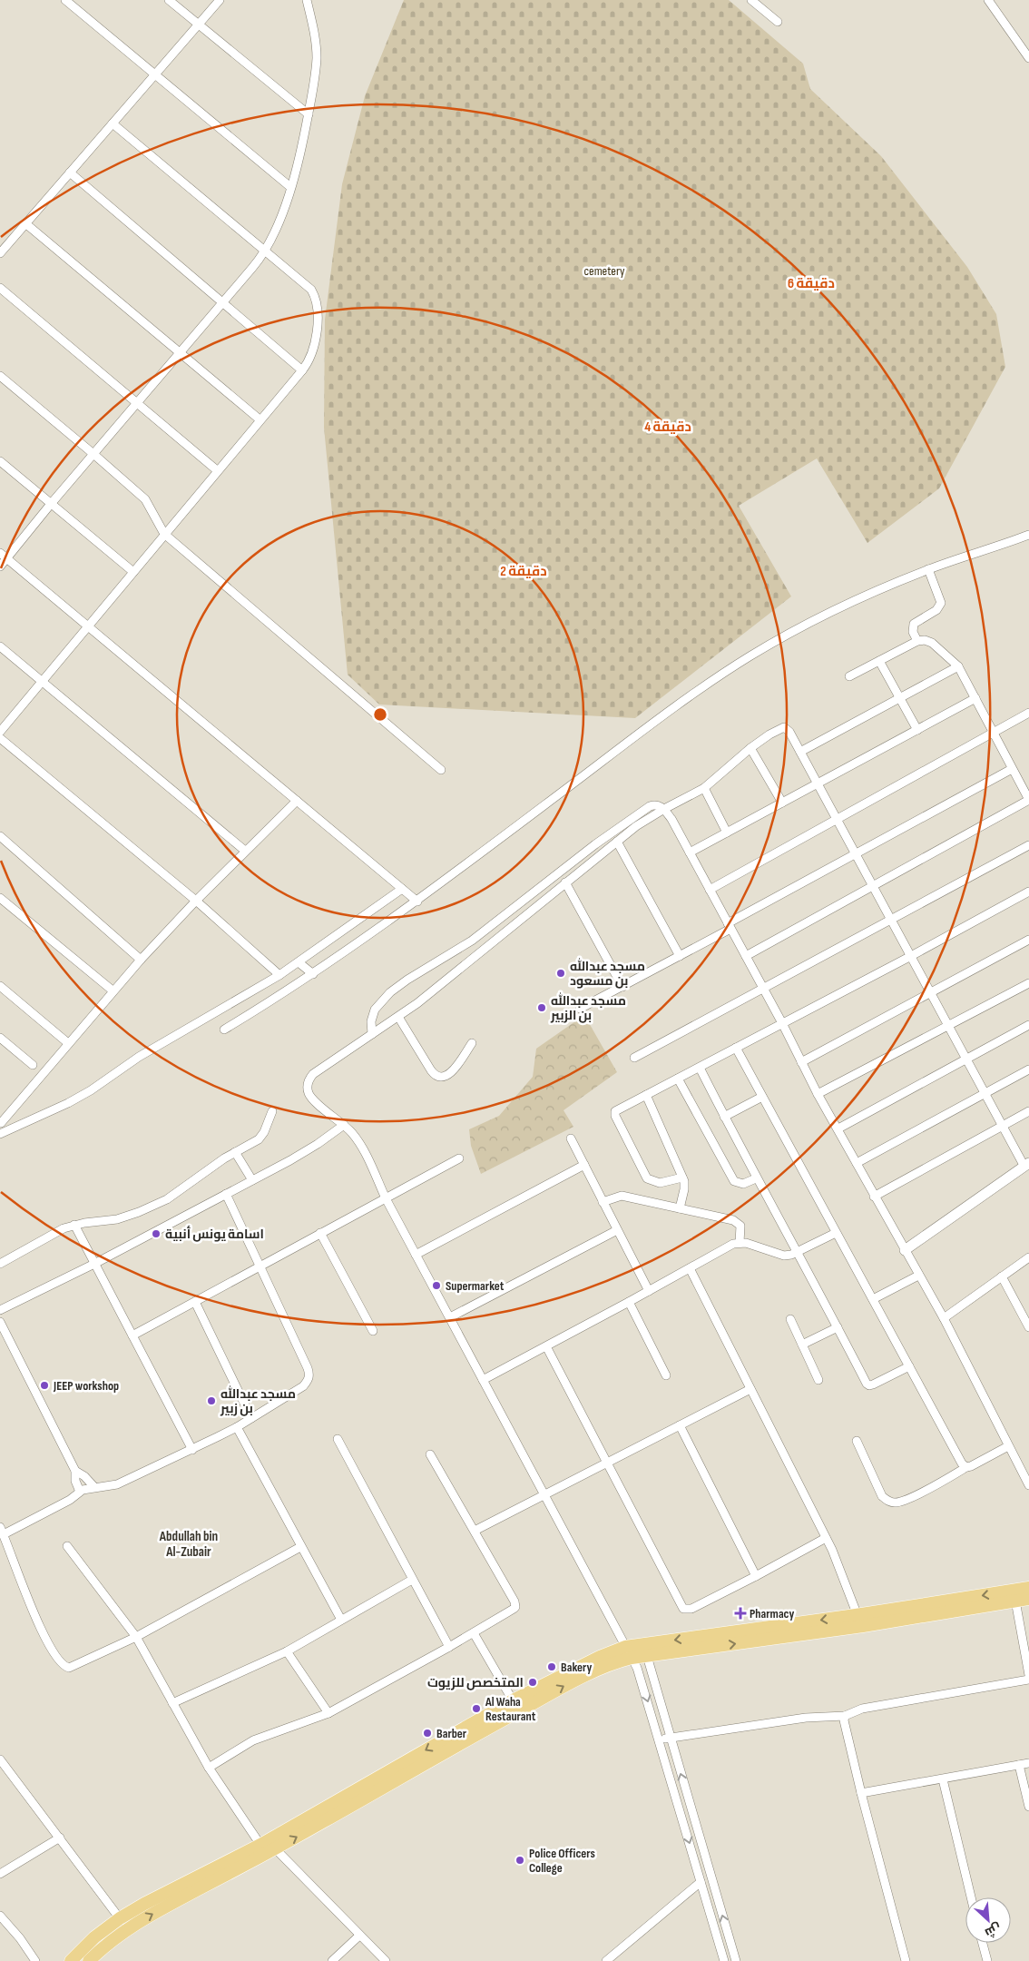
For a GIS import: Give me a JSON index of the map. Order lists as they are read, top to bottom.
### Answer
{
  "districts": ["Abdullah bin Al-Zubair"],
  "parks": ["cemetery"],
  "places": {
    "other": [
      "مسجد عبدالله بن مسعود",
      "مسجد عبدالله بن الزبير",
      "اسامة يونس أنبية",
      "Supermarket",
      "JEEP workshop",
      "مسجد عبدالله بن زبير",
      "Bakery",
      "المتخصص للزيوت",
      "Al Waha Restaurant",
      "Barber",
      "Police Officers College"
    ],
    "health": ["Pharmacy"]
  },
  "north": "bottom right",
  "rings": ["6 دقيقة", "4 دقيقة", "2 دقيقة"]
}
